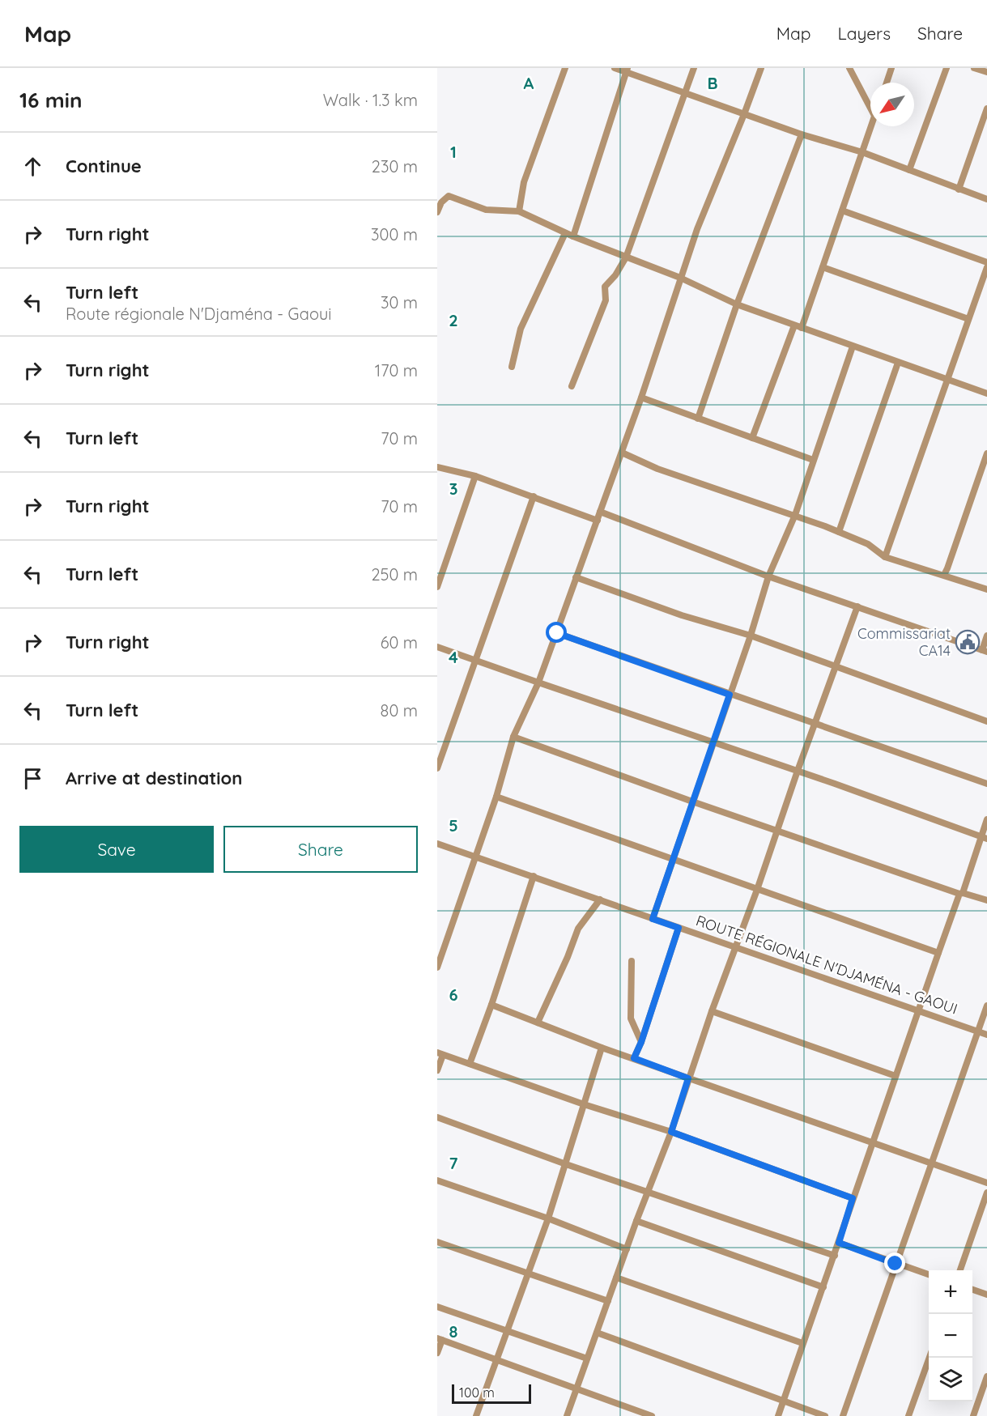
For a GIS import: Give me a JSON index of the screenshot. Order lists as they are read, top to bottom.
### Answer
{
  "streets": {
    "street": ["ROUTE RÉGIONALE N'DJAMÉNA - GAOUI"]
  },
  "places": {
    "public building": ["Commissariat CA14"]
  },
  "scale_bar": "100 m",
  "north": "bottom left",
  "page": {
    "header": "Map",
    "nav": ["Map", "Layers", "Share"],
    "heading": ["16 min", "Walk · 1.3 km"],
    "list": [
      ["Continue", "230 m"],
      ["Turn right", "300 m"],
      ["Turn left", "Route régionale N'Djaména - Gaoui", "30 m"],
      ["Turn right", "170 m"],
      ["Turn left", "70 m"],
      ["Turn right", "70 m"],
      ["Turn left", "250 m"],
      ["Turn right", "60 m"],
      ["Turn left", "80 m"],
      "Arrive at destination"
    ],
    "buttons": ["Save", "Share"],
    "map_buttons": ["+", "−"],
    "scale": "100 m"
  },
  "grid": {
    "columns": ["A", "B"],
    "rows": [
      "1",
      "2",
      "3",
      "4",
      "5",
      "6",
      "7",
      "8"
    ]
  }
}
